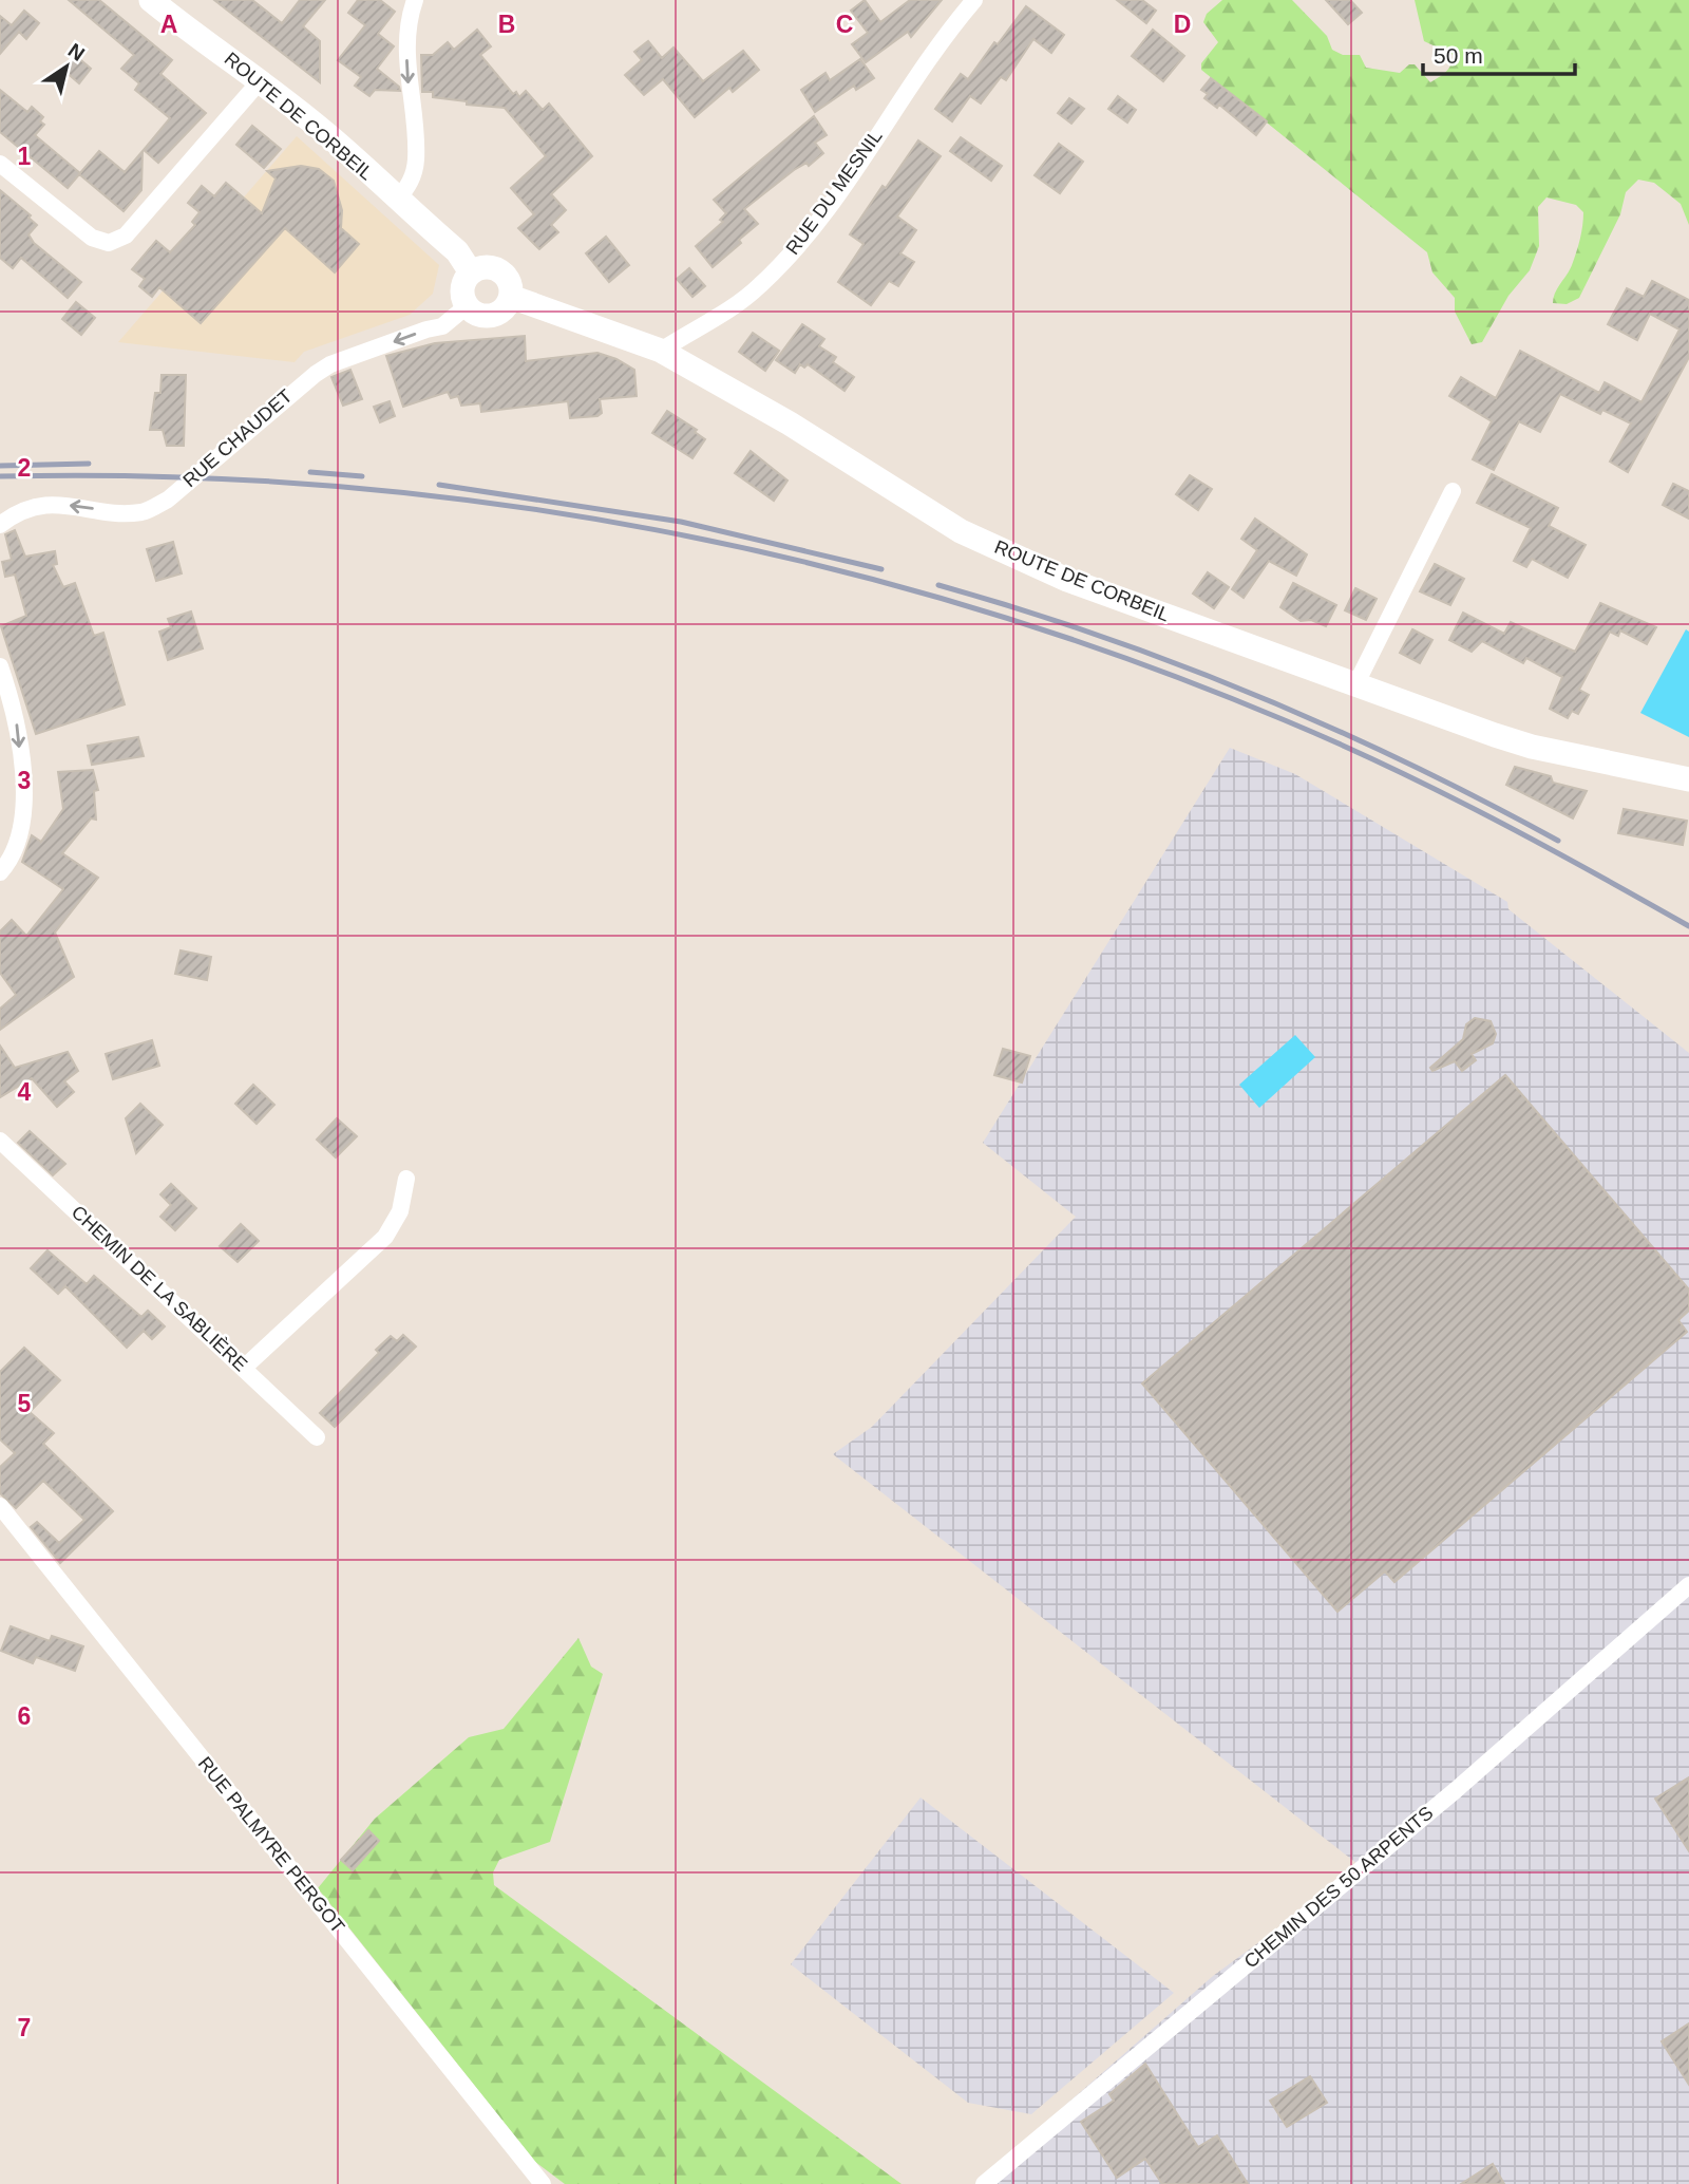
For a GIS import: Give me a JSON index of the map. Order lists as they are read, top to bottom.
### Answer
{
  "streets": {
    "main road": ["ROUTE DE CORBEIL"],
    "street": [
      "RUE DU MESNIL",
      "RUE CHAUDET",
      "CHEMIN DE LA SABLIÈRE",
      "RUE PALMYRE PERGOT",
      "CHEMIN DES 50 ARPENTS"
    ]
  },
  "crossings": [
    ["ROUTE DE CORBEIL", "RUE DU MESNIL"],
    ["ROUTE DE CORBEIL", "RUE CHAUDET"]
  ],
  "one_way": ["RUE CHAUDET"],
  "scale_bar": "50 m",
  "north": "top right",
  "grid": {
    "columns": [
      "A",
      "B",
      "C",
      "D"
    ],
    "rows": [
      "1",
      "2",
      "3",
      "4",
      "5",
      "6",
      "7"
    ]
  }
}
